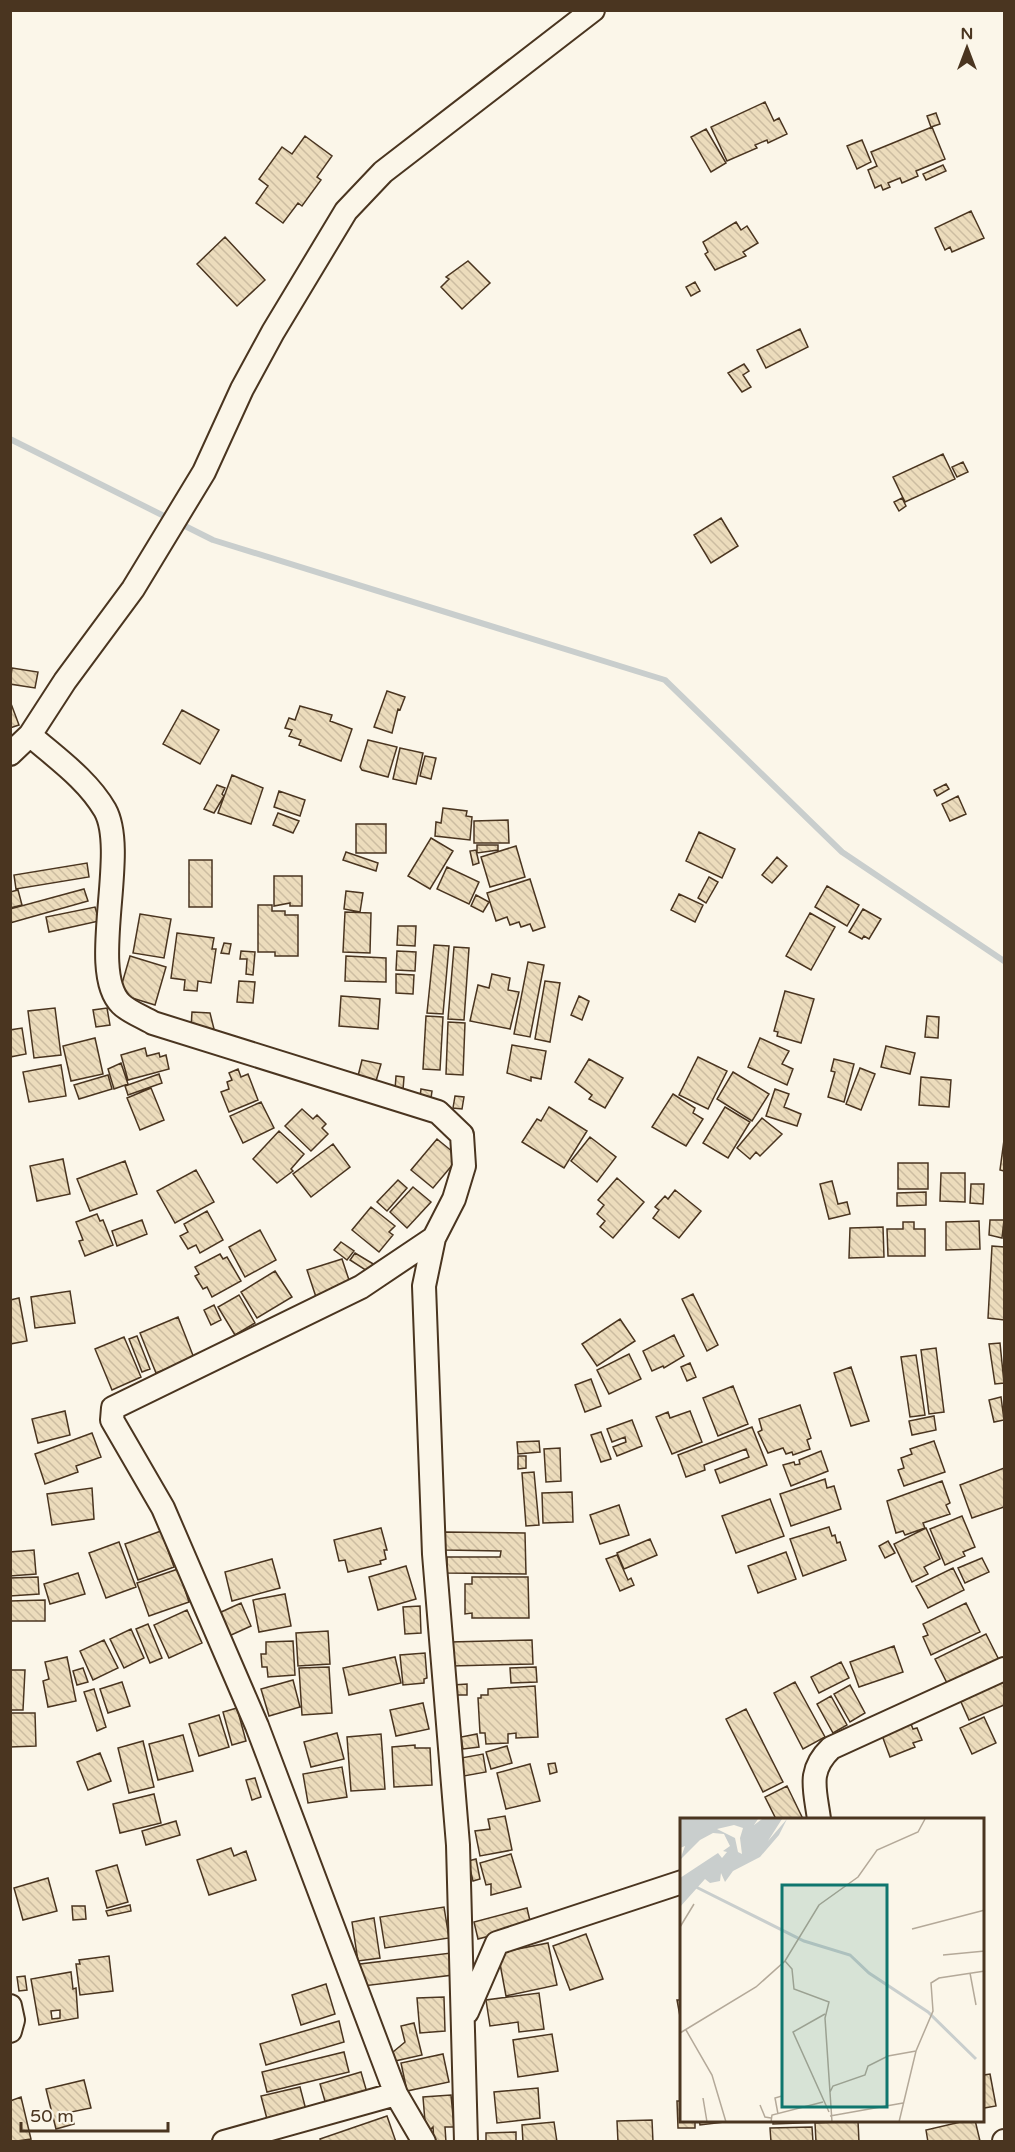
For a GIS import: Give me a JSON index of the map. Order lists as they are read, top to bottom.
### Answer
{
  "scale_bar": "50 m",
  "north": "top"
}
